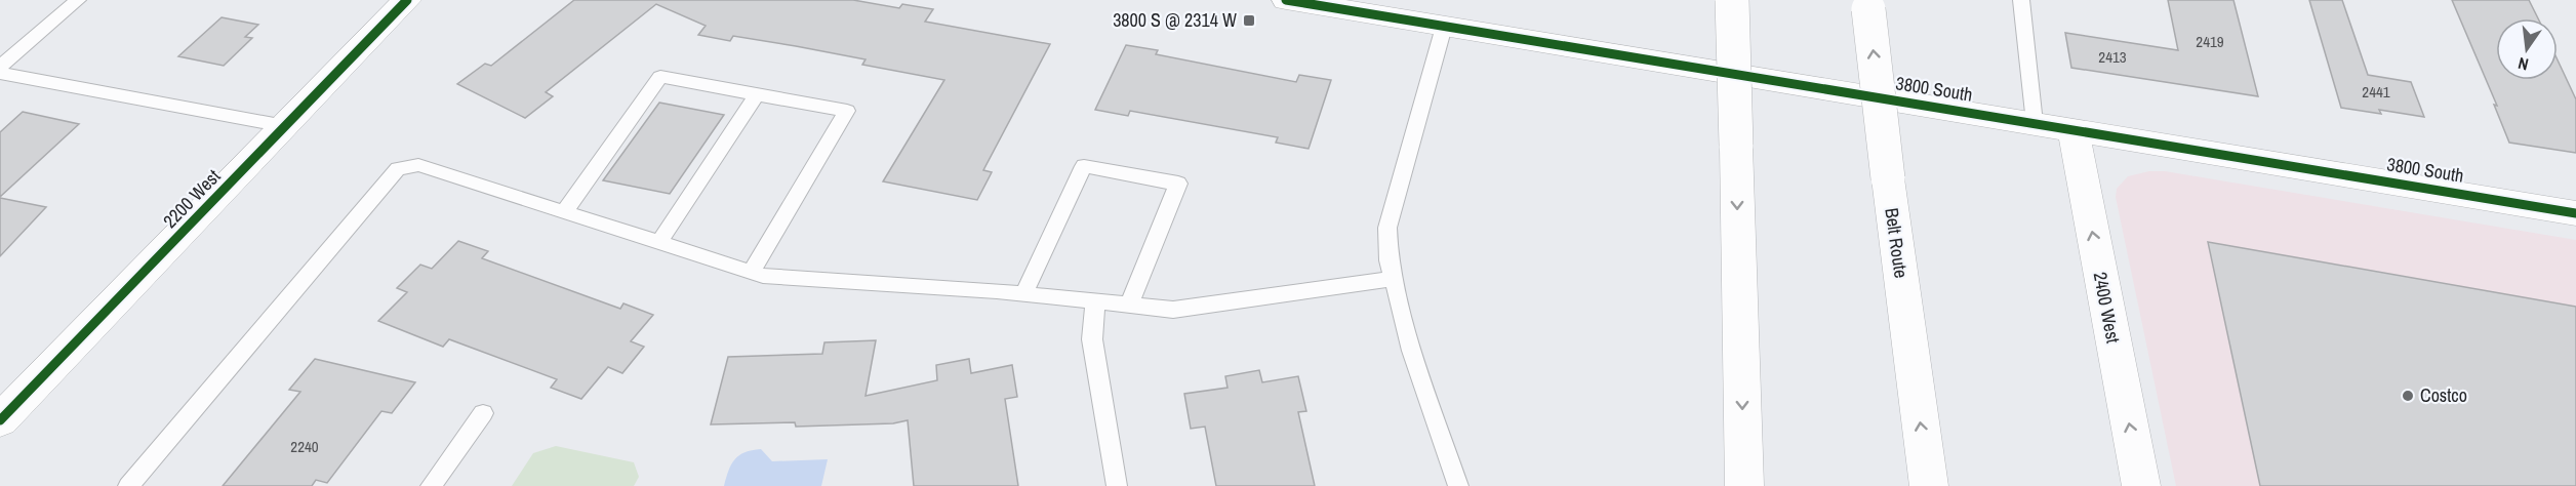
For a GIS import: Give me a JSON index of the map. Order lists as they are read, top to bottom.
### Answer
{
  "streets": {
    "main road": [
      "3800 South",
      "2200 West",
      "Belt Route",
      "2400 West"
    ]
  },
  "crossings": [
    ["3800 South", "2400 West"]
  ],
  "one_way": ["2400 West"],
  "places": {
    "transit": ["3800 S @ 2314 W"],
    "other": ["Costco"]
  },
  "house_numbers": [
    "2419",
    "2413",
    "2441",
    "2240"
  ],
  "north": "bottom"
}
